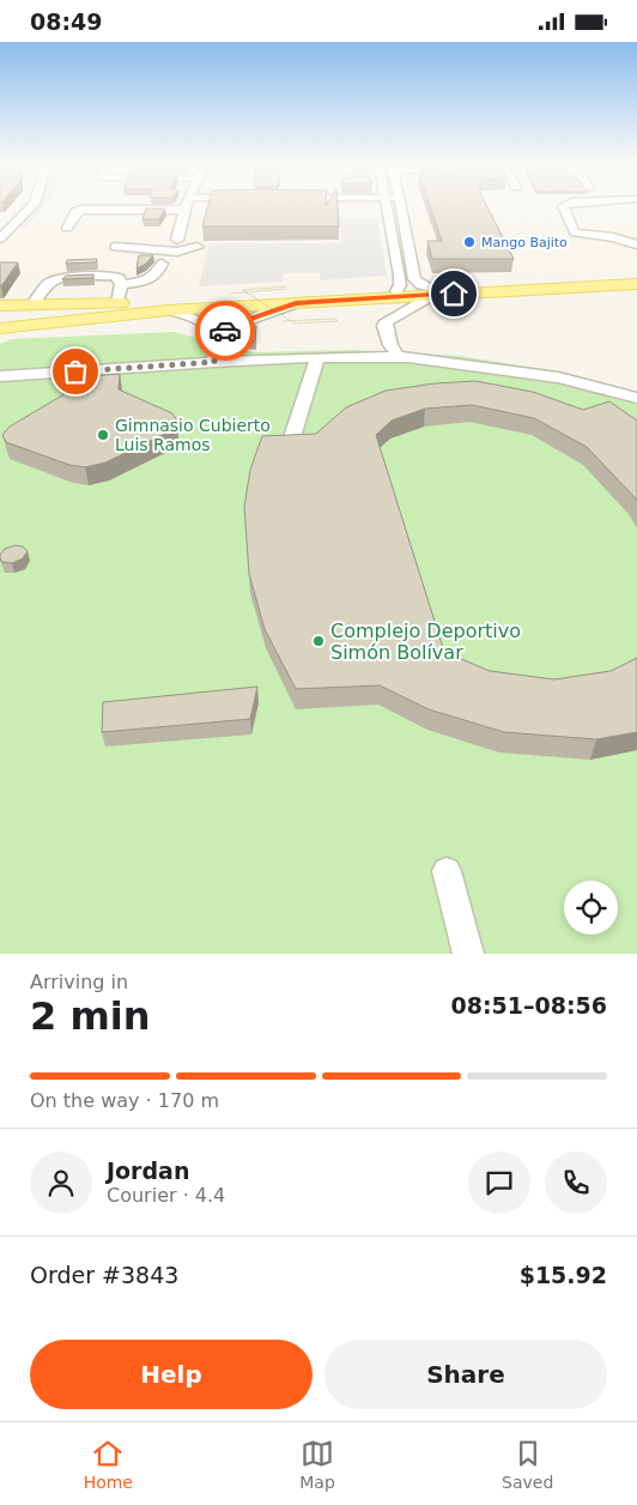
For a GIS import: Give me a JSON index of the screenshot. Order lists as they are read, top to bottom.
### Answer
{
  "places": ["Mango Bajito", "Gimnasio Cubierto Luis Ramos", "Complejo Deportivo Simón Bolívar"],
  "page": {
    "status": "08:49",
    "heading": ["2 min", "Arriving in", "08:51–08:56"],
    "panel": [
      "Jordan",
      "Courier · 4.4",
      "Order #3843",
      "$15.92"
    ],
    "bar": "On the way · 170 m",
    "buttons": ["Help", "Share"],
    "tabs": ["Home", "Map", "Saved"]
  }
}
